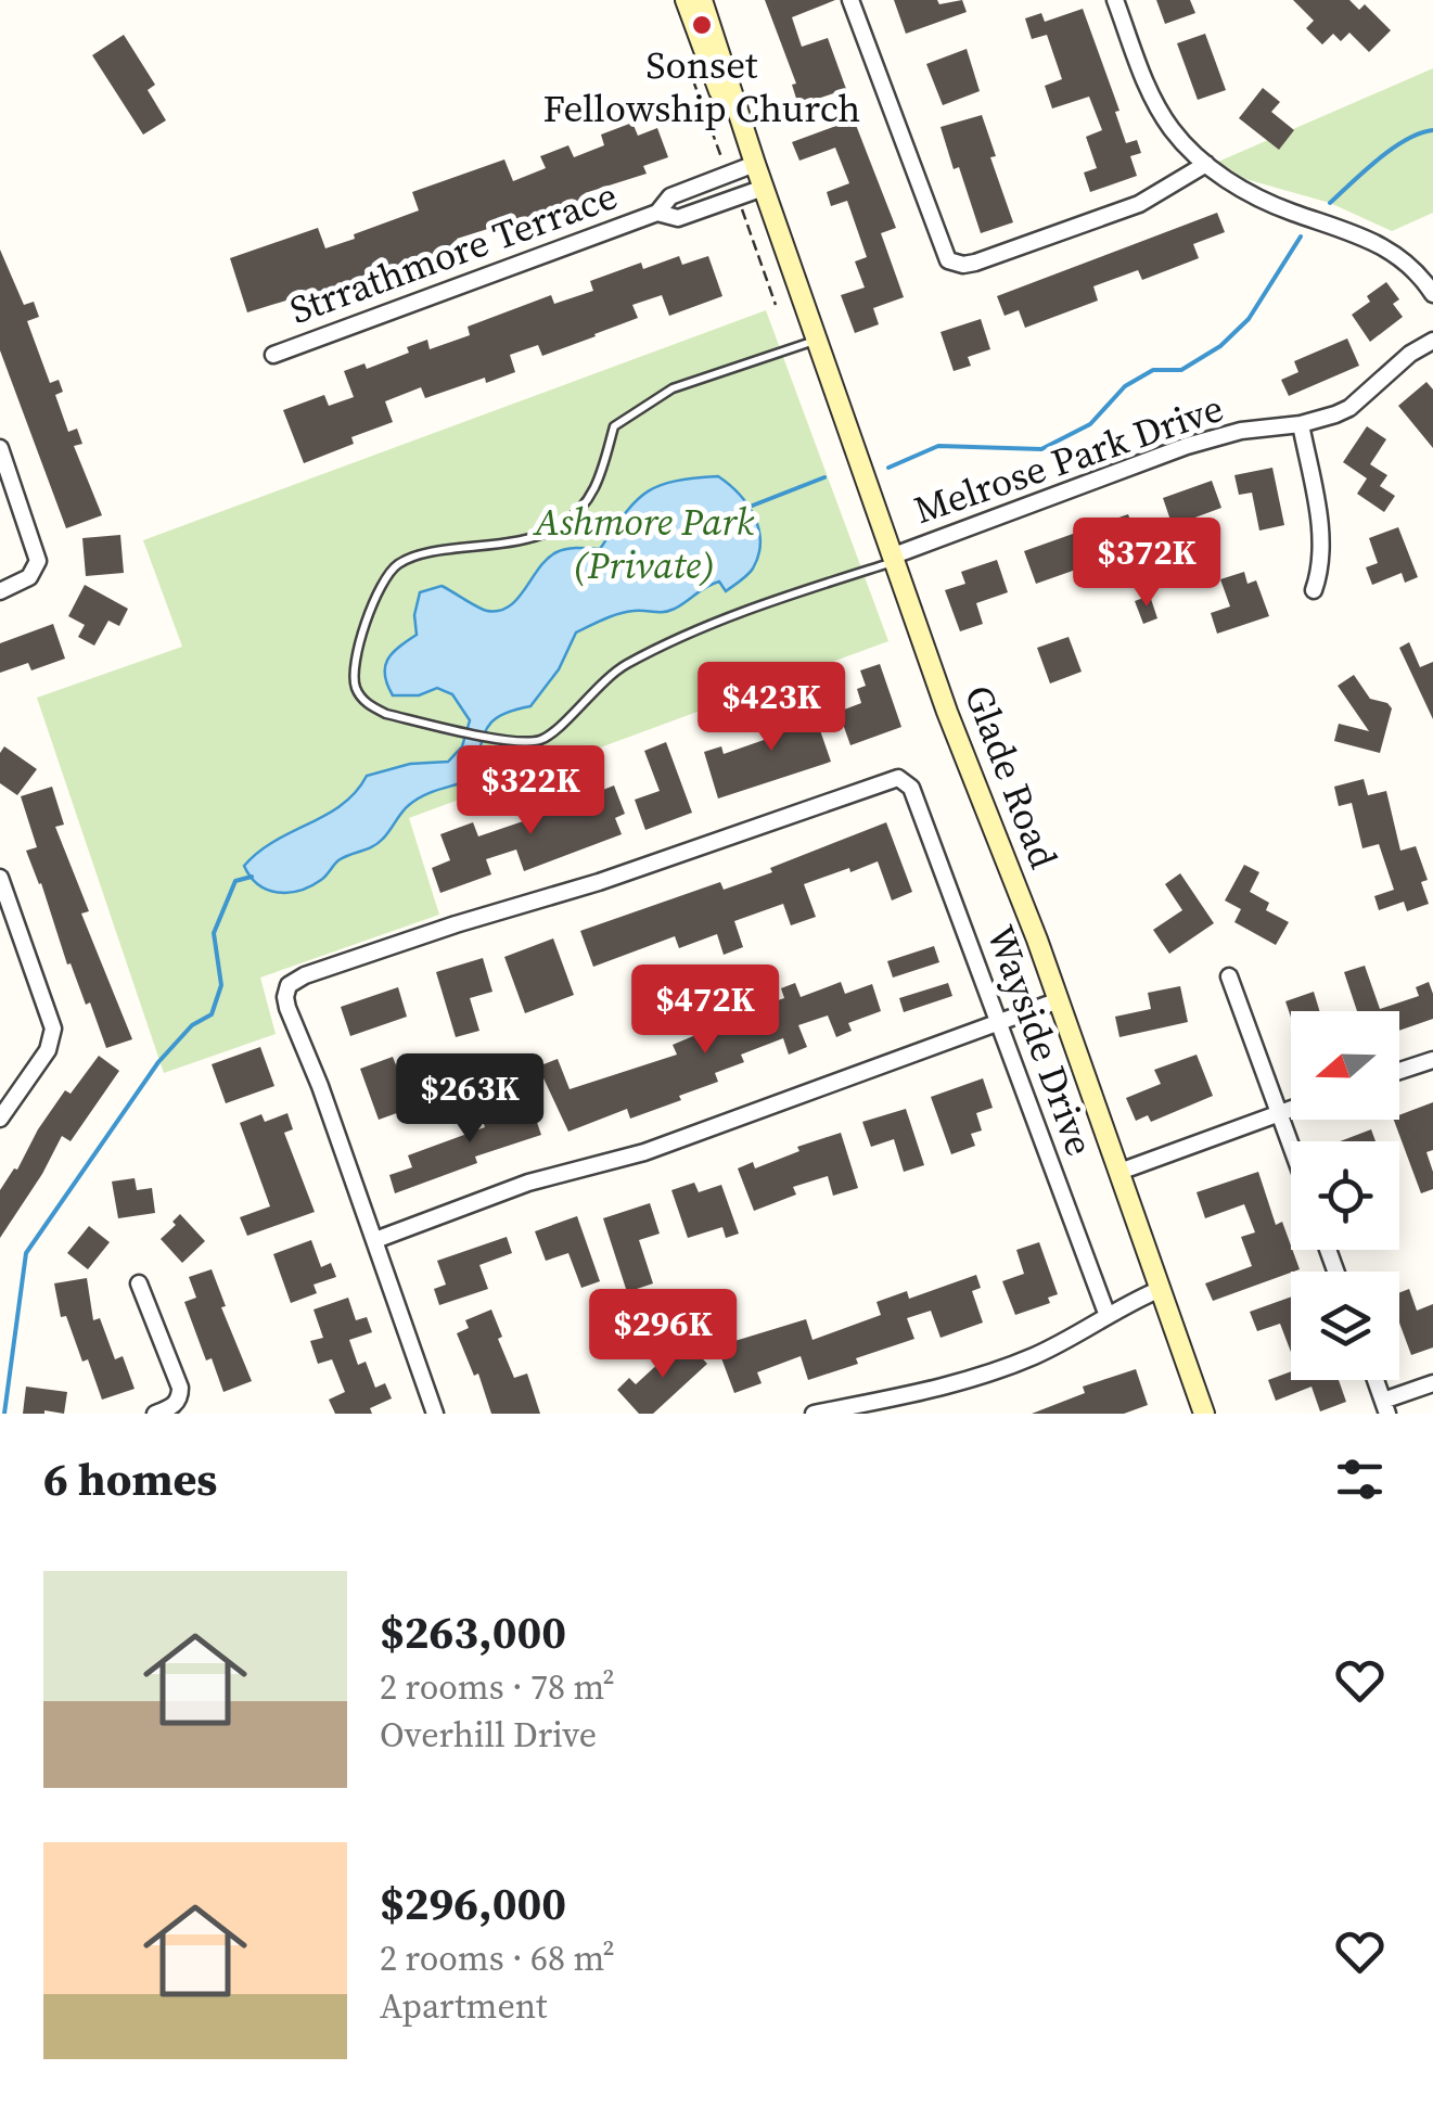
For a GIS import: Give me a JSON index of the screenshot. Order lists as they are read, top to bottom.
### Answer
{
  "streets": {
    "main road": ["Glade Road"],
    "street": ["Strrathmore Terrace", "Melrose Park Drive", "Wayside Drive"]
  },
  "crossings": [
    ["Strrathmore Terrace", "Glade Road"],
    ["Melrose Park Drive", "Glade Road"]
  ],
  "parks": ["Ashmore Park (Private)"],
  "places": ["Sonset Fellowship Church"],
  "north": "left",
  "page": {
    "price": [
      "$372K",
      "$423K",
      "$322K",
      "$472K",
      "$263K",
      "$296K"
    ],
    "heading": "6 homes",
    "list": [
      {
        "name": "$263,000",
        "note": "2 rooms · 78 m² · Overhill Drive"
      },
      {
        "name": "$296,000",
        "note": "2 rooms · 68 m² · Apartment"
      }
    ]
  }
}
